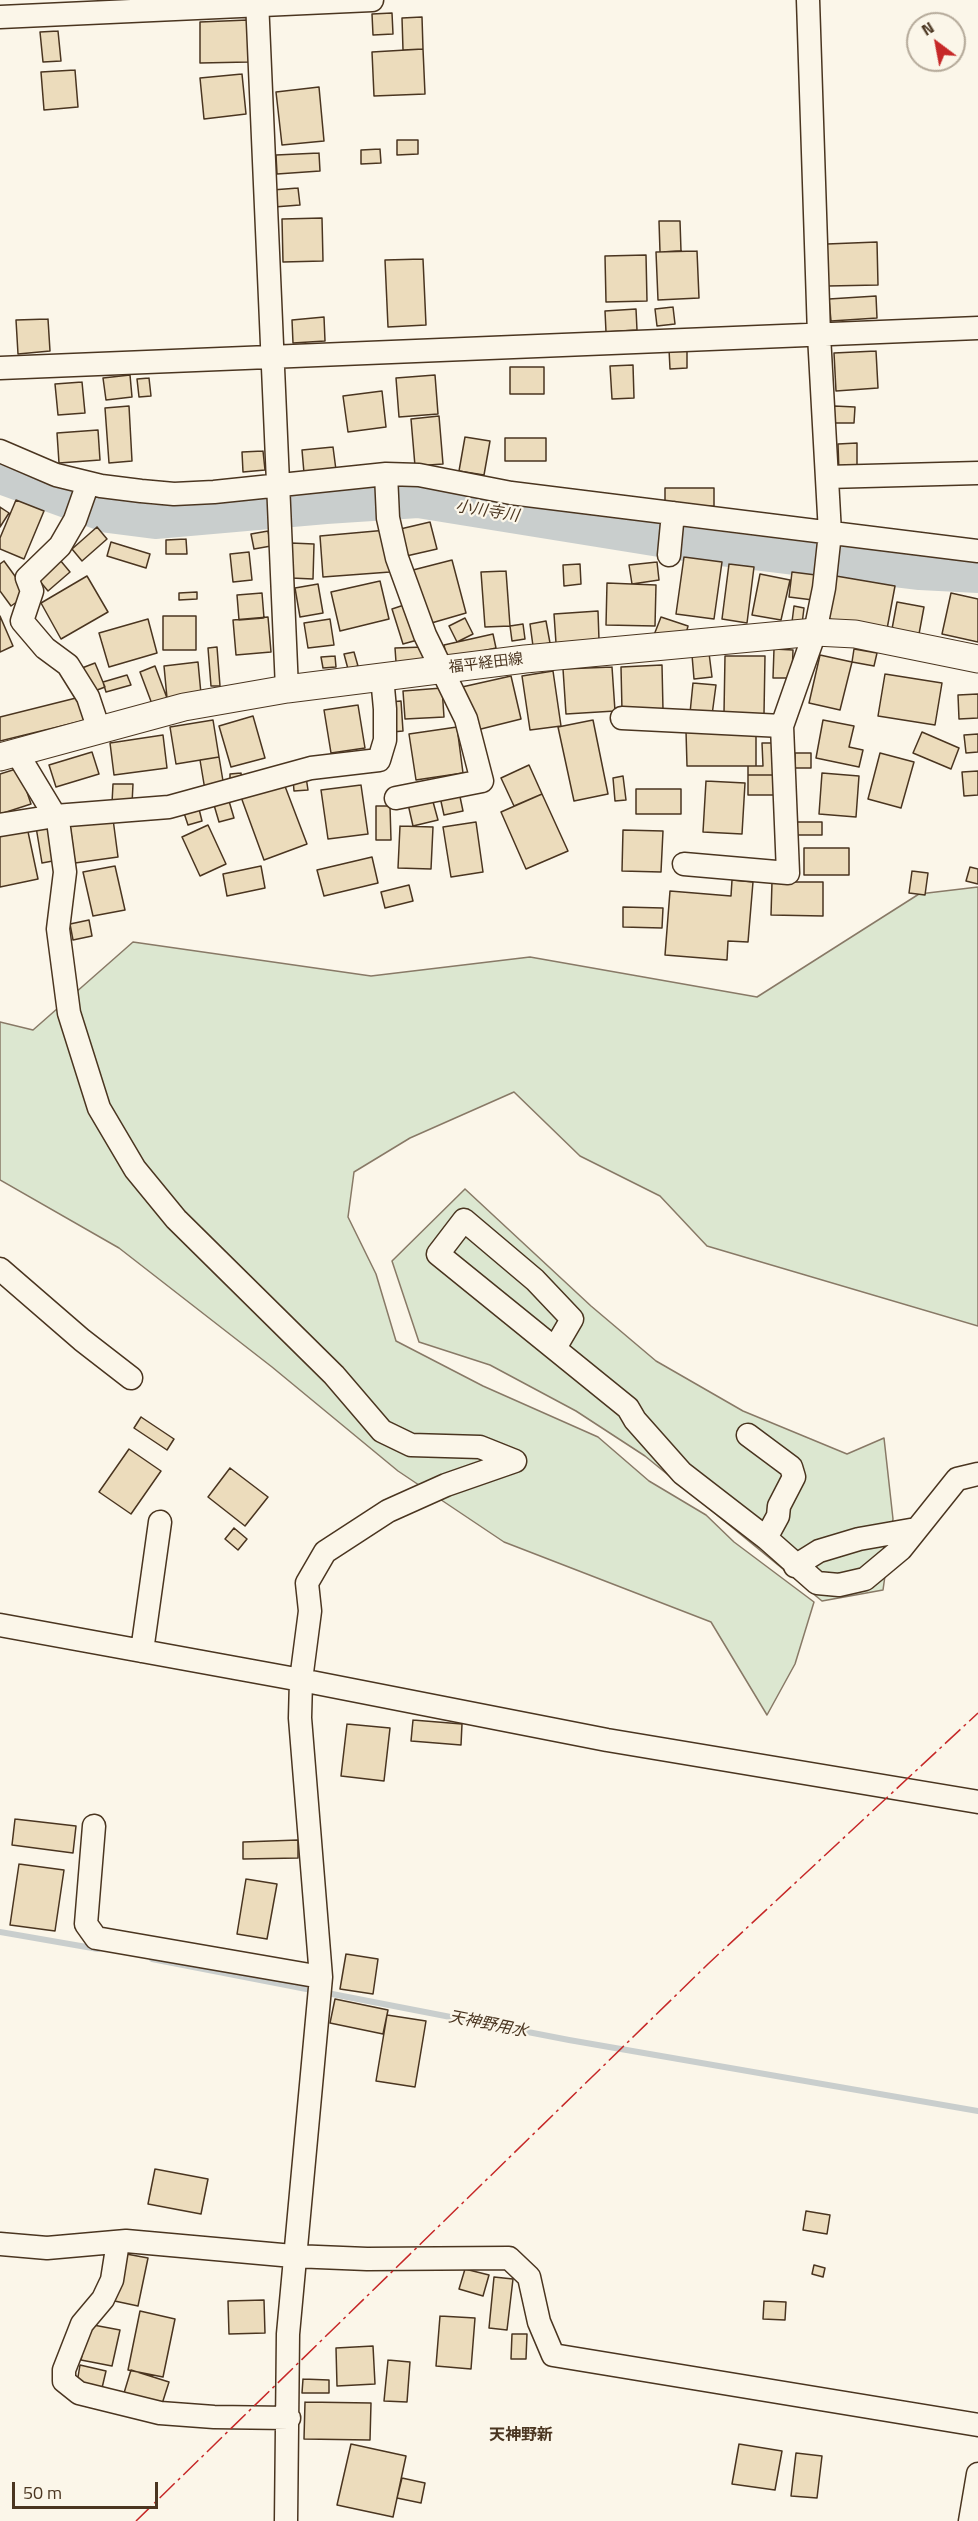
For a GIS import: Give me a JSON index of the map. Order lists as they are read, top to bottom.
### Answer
{
  "streets": {
    "main road": ["福平経田線"]
  },
  "districts": ["天神野新"],
  "water": ["小川寺川", "天神野用水"],
  "scale_bar": "50 m",
  "north": "top left"
}
